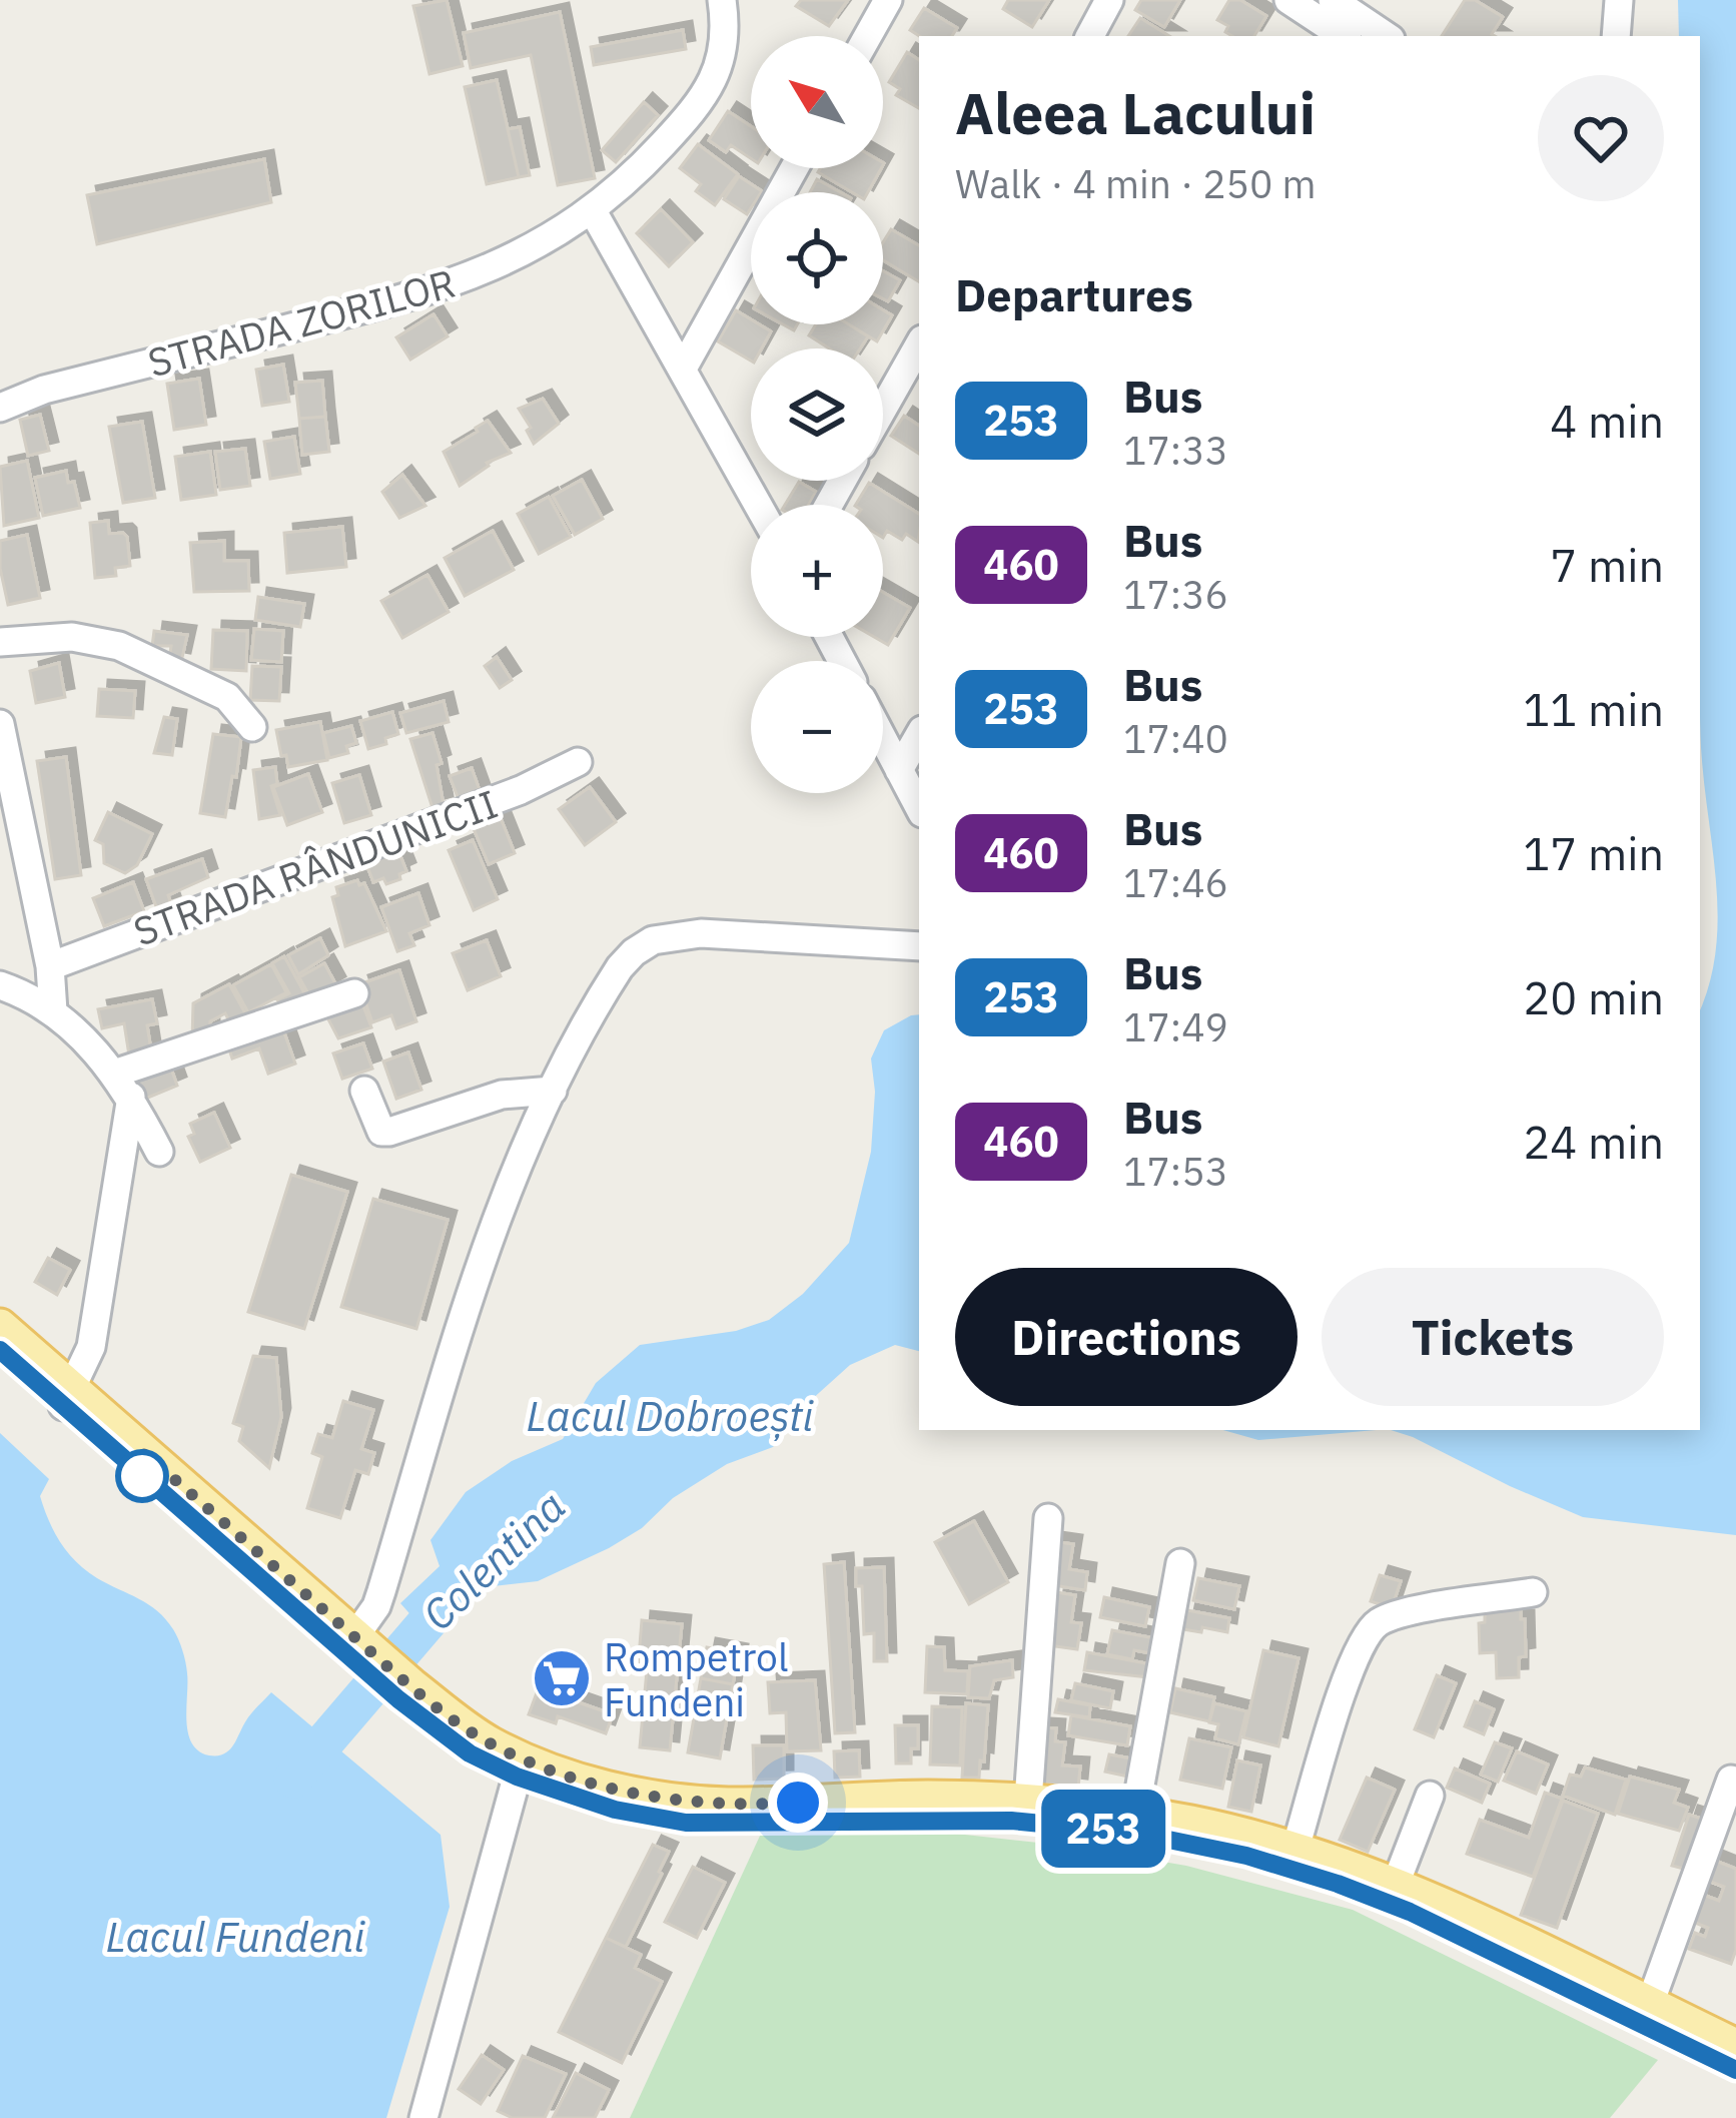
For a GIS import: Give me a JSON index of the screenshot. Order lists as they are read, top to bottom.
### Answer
{
  "streets": {
    "street": ["STRADA ZORILOR", "STRADA RÂNDUNICII"]
  },
  "water": ["Lacul Dobroești", "Colentina", "Lacul Fundeni"],
  "places": {
    "supermarket": ["Rompetrol Fundeni"]
  },
  "lines": ["bus line 253"],
  "north": "top left",
  "page": {
    "on_map": "253",
    "map_buttons": ["+", "−"],
    "heading": [
      ["Aleea Lacului", "Walk · 4 min · 250 m"],
      "Departures"
    ],
    "list": [
      {
        "mark": "253",
        "name": "Bus",
        "note": "17:33",
        "value": "4 min"
      },
      {
        "mark": "460",
        "name": "Bus",
        "note": "17:36",
        "value": "7 min"
      },
      {
        "mark": "253",
        "name": "Bus",
        "note": "17:40",
        "value": "11 min"
      },
      {
        "mark": "460",
        "name": "Bus",
        "note": "17:46",
        "value": "17 min"
      },
      {
        "mark": "253",
        "name": "Bus",
        "note": "17:49",
        "value": "20 min"
      },
      {
        "mark": "460",
        "name": "Bus",
        "note": "17:53",
        "value": "24 min"
      }
    ],
    "buttons": ["Directions", "Tickets"]
  }
}
